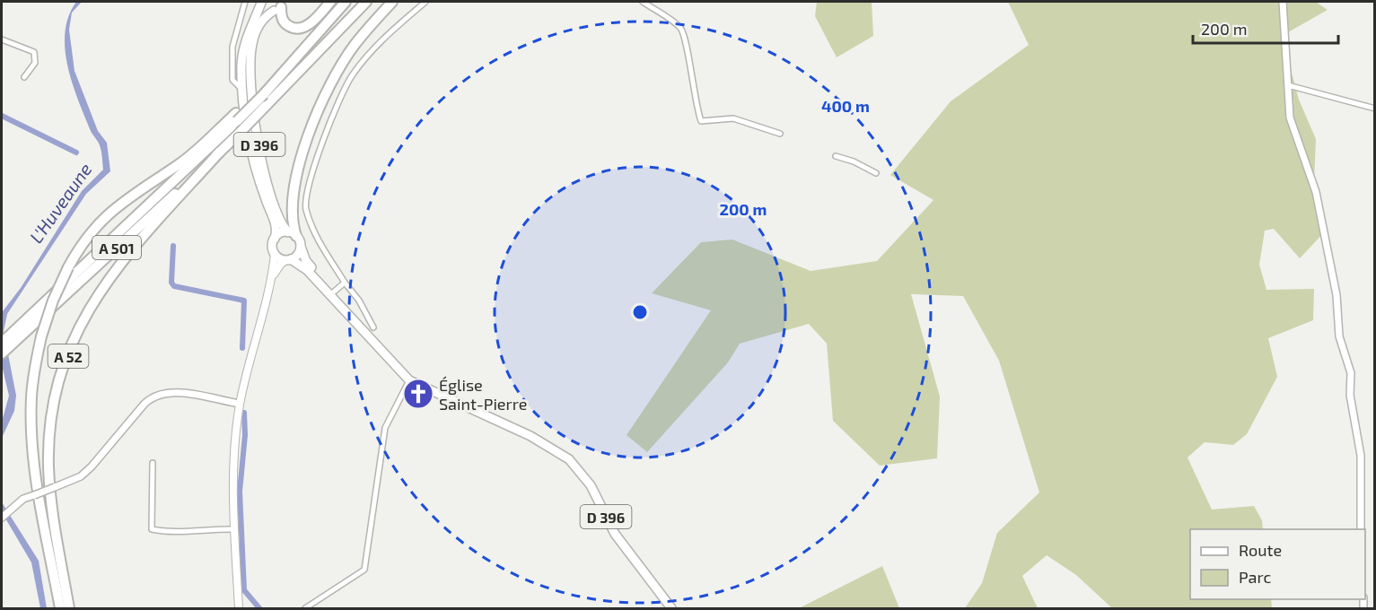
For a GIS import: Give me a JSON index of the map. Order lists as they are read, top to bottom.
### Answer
{
  "streets": {
    "highway": ["A 501", "A 52"],
    "main road": ["D 396"]
  },
  "crossings": [
    ["A 501", "A 52"]
  ],
  "water": ["L'Huveaune"],
  "places": {
    "church": ["Église Saint-Pierre"]
  },
  "legend": ["Route", "Parc"],
  "scale_bar": "200 m",
  "rings": ["400 m", "200 m"]
}
